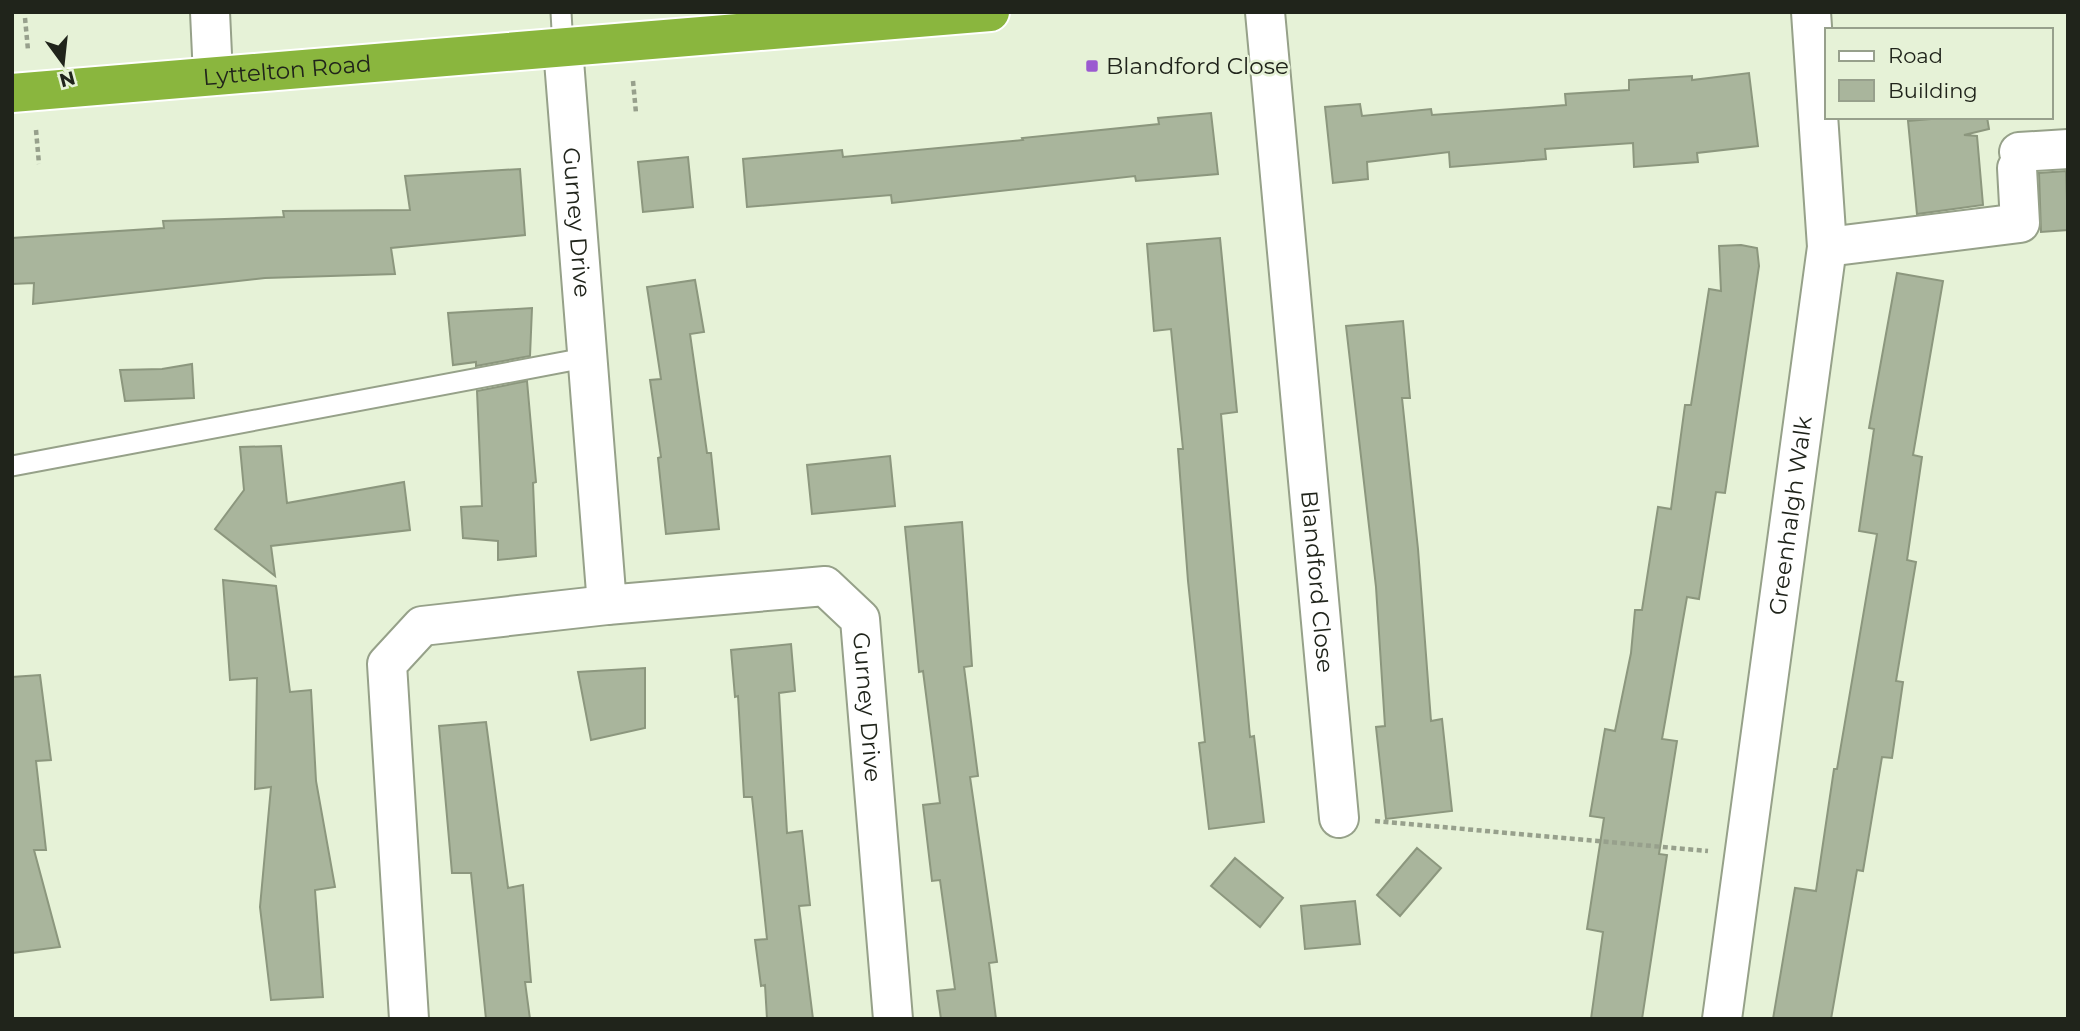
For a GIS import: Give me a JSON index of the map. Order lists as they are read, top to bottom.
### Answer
{
  "streets": {
    "highway": ["Lyttelton Road"],
    "street": ["Gurney Drive", "Greenhalgh Walk", "Blandford Close"]
  },
  "crossings": [
    ["Lyttelton Road", "Gurney Drive"]
  ],
  "places": {
    "transit": ["Blandford Close"]
  },
  "legend": ["Road", "Building"],
  "north": "bottom"
}
